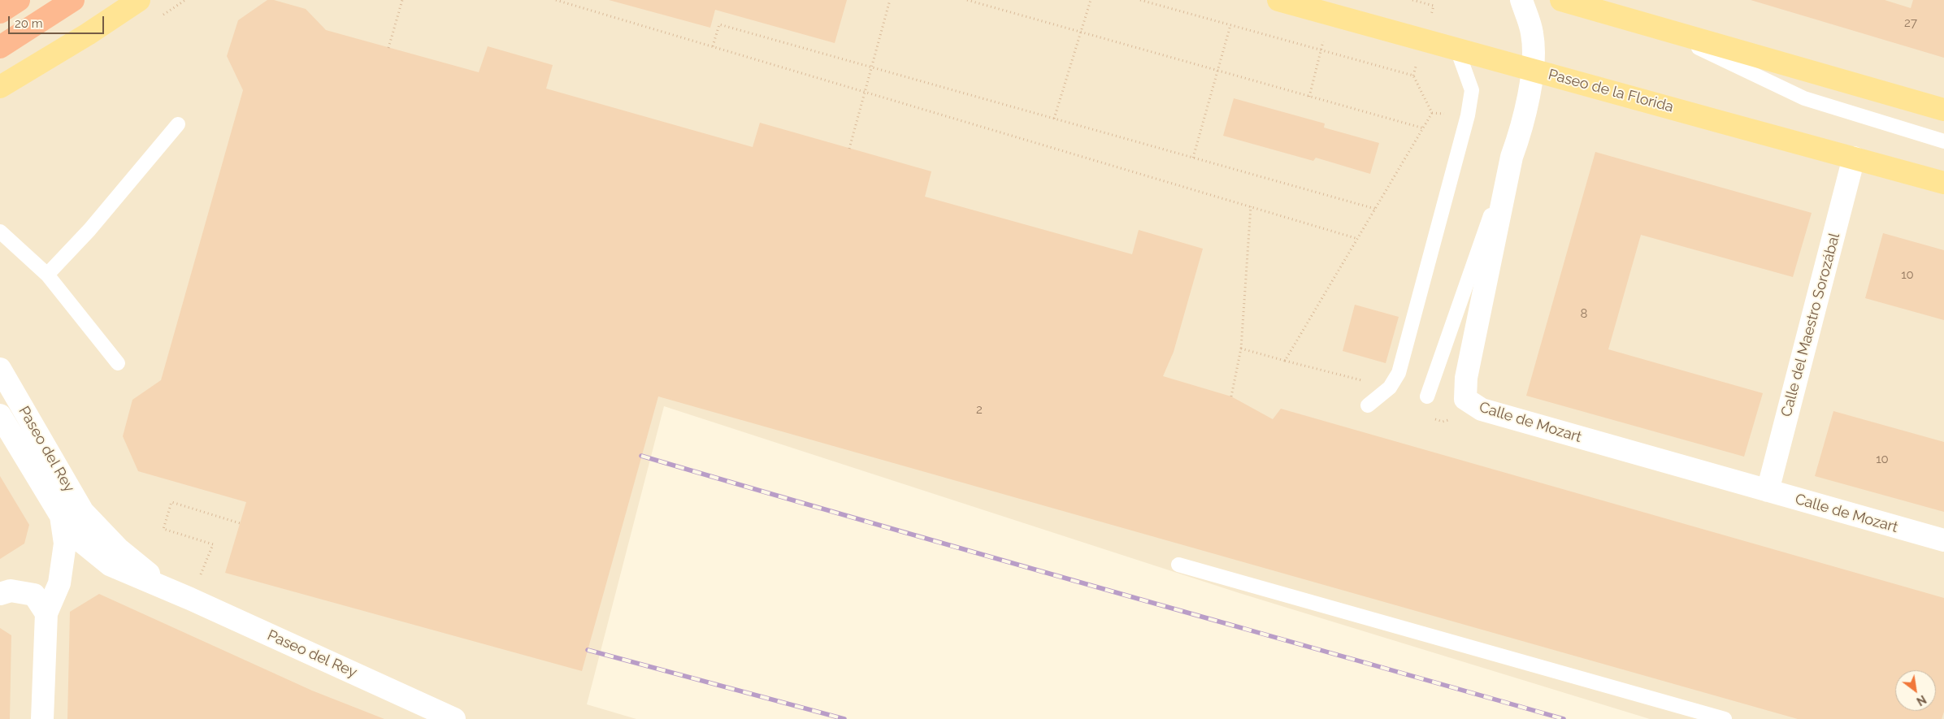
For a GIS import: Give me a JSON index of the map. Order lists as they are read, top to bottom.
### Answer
{
  "streets": {
    "main road": ["Paseo de la Florida"],
    "street": ["Calle del Maestro Sorozábal", "Calle de Mozart", "Paseo del Rey"]
  },
  "crossings": [
    ["Paseo de la Florida", "Calle del Maestro Sorozábal"],
    ["Paseo de la Florida", "Calle de Mozart"],
    ["Calle del Maestro Sorozábal", "Calle de Mozart"]
  ],
  "house_numbers": [
    "27",
    "10",
    "8",
    "2",
    "10"
  ],
  "scale_bar": "20 m",
  "north": "bottom right"
}
